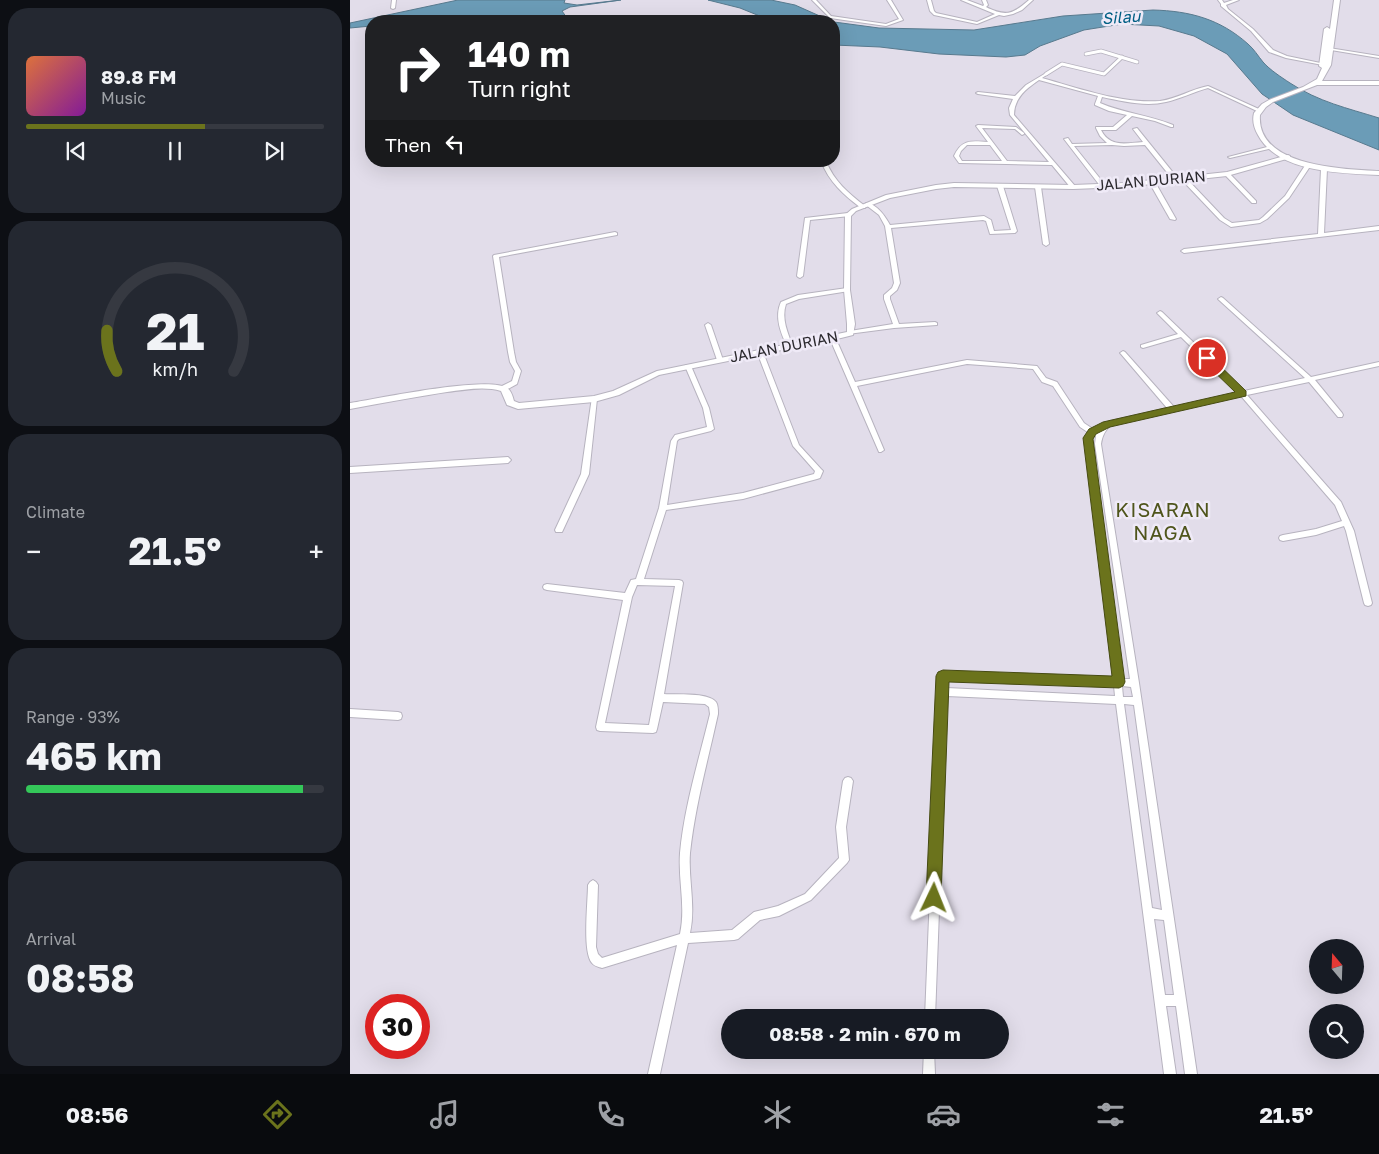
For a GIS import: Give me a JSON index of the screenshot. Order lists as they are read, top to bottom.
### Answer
{
  "streets": {
    "street": ["JALAN DURIAN"]
  },
  "districts": ["KISARAN NAGA"],
  "water": ["Silau"],
  "north": "top",
  "page": {
    "turn": ["140 m", "Turn right"],
    "song": ["89.8 FM", "Music"],
    "then": "Then",
    "tile": [
      "Climate",
      ["Range · 93%", "465 km"],
      ["Arrival", "08:58"]
    ],
    "heat": ["−", "21.5°", "+"],
    "limit": "30",
    "trip": "08:58 · 2 min · 670 m",
    "tabs": ["08:56", "21.5°"],
    "gauge": ["21", "km/h"]
  }
}
